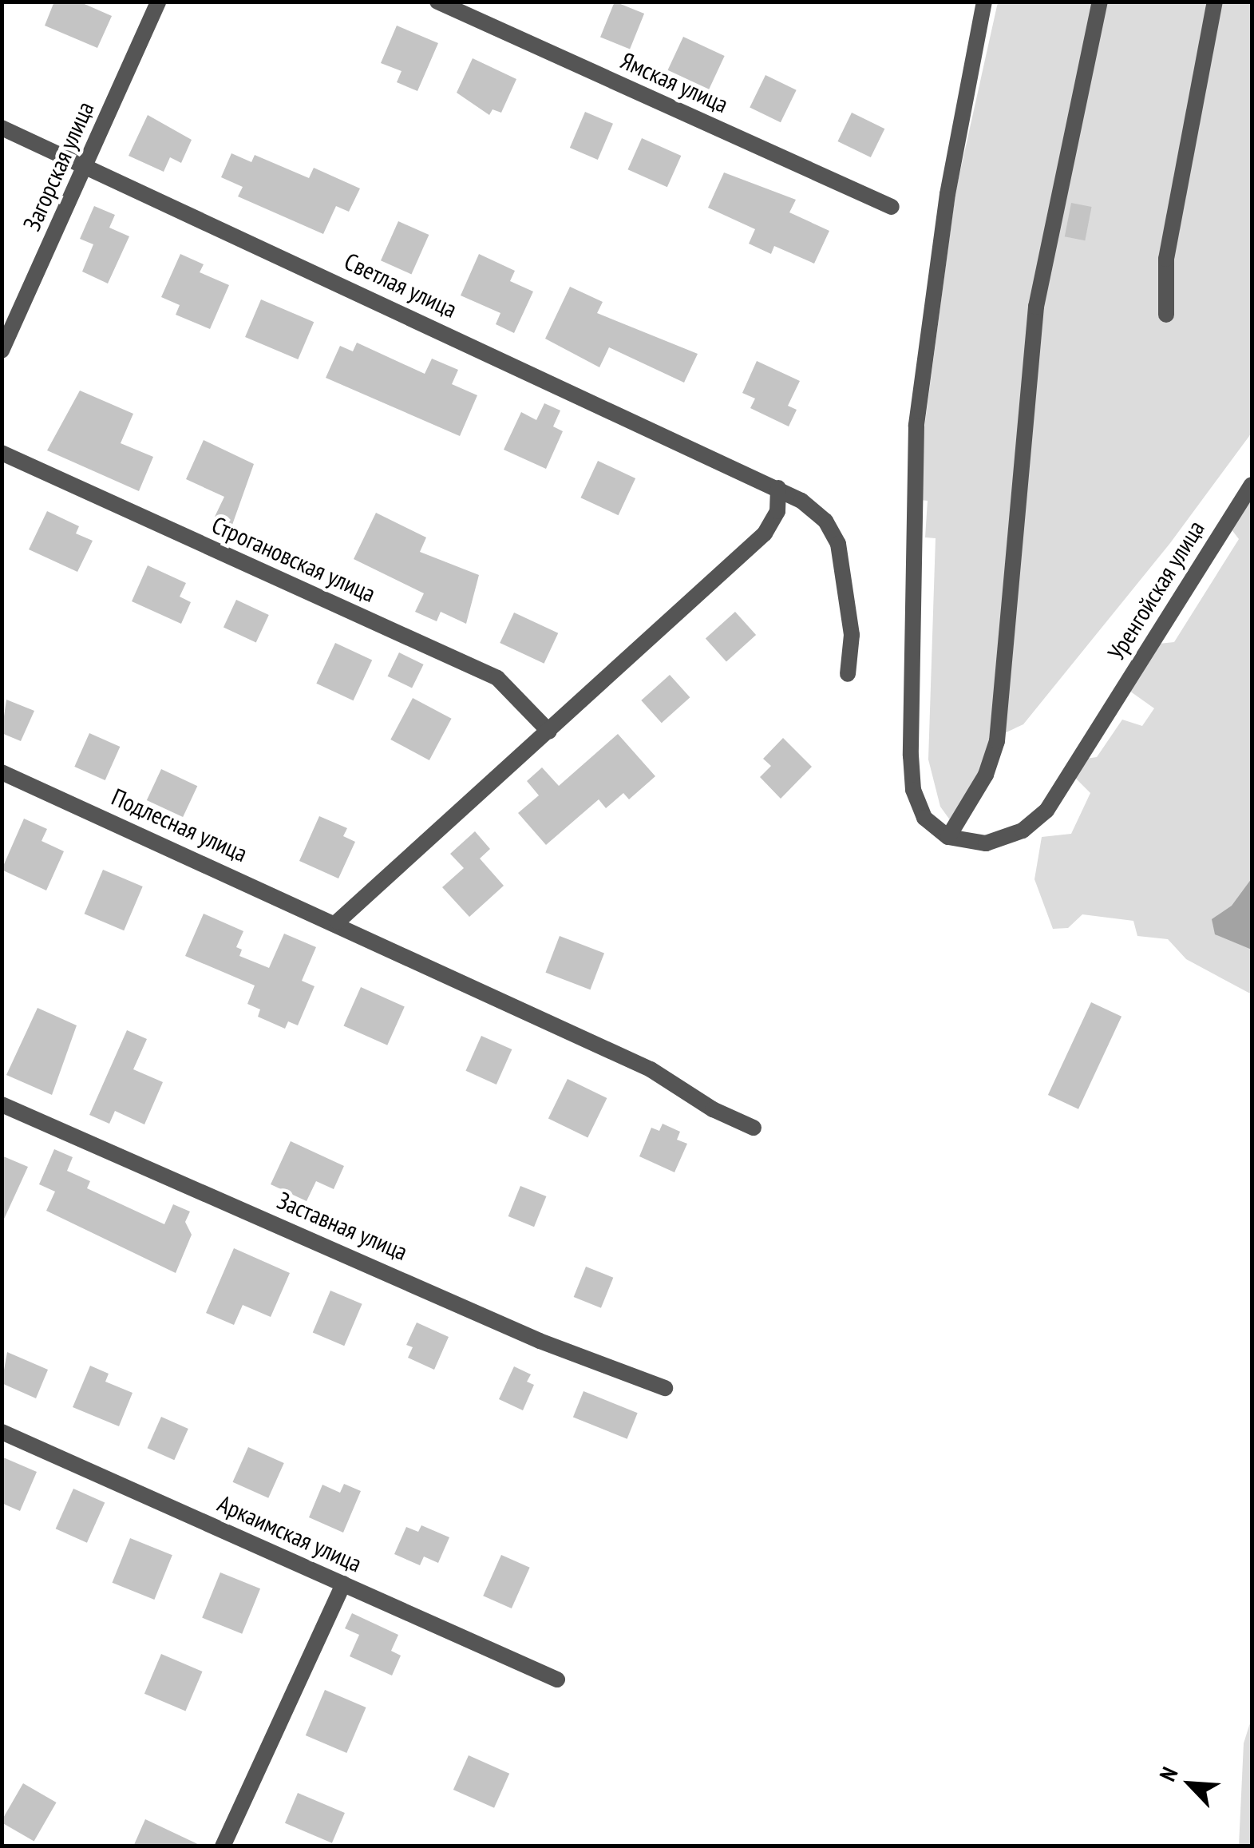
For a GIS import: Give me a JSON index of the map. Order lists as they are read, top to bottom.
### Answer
{
  "streets": {
    "street": [
      "Ямская улица",
      "Загорская улица",
      "Светлая улица",
      "Строгановская улица",
      "Уренгойская улица",
      "Подлесная улица",
      "Заставная улица",
      "Аркаимская улица"
    ]
  },
  "crossings": [
    ["Загорская улица", "Светлая улица"]
  ],
  "north": "top left"
}
